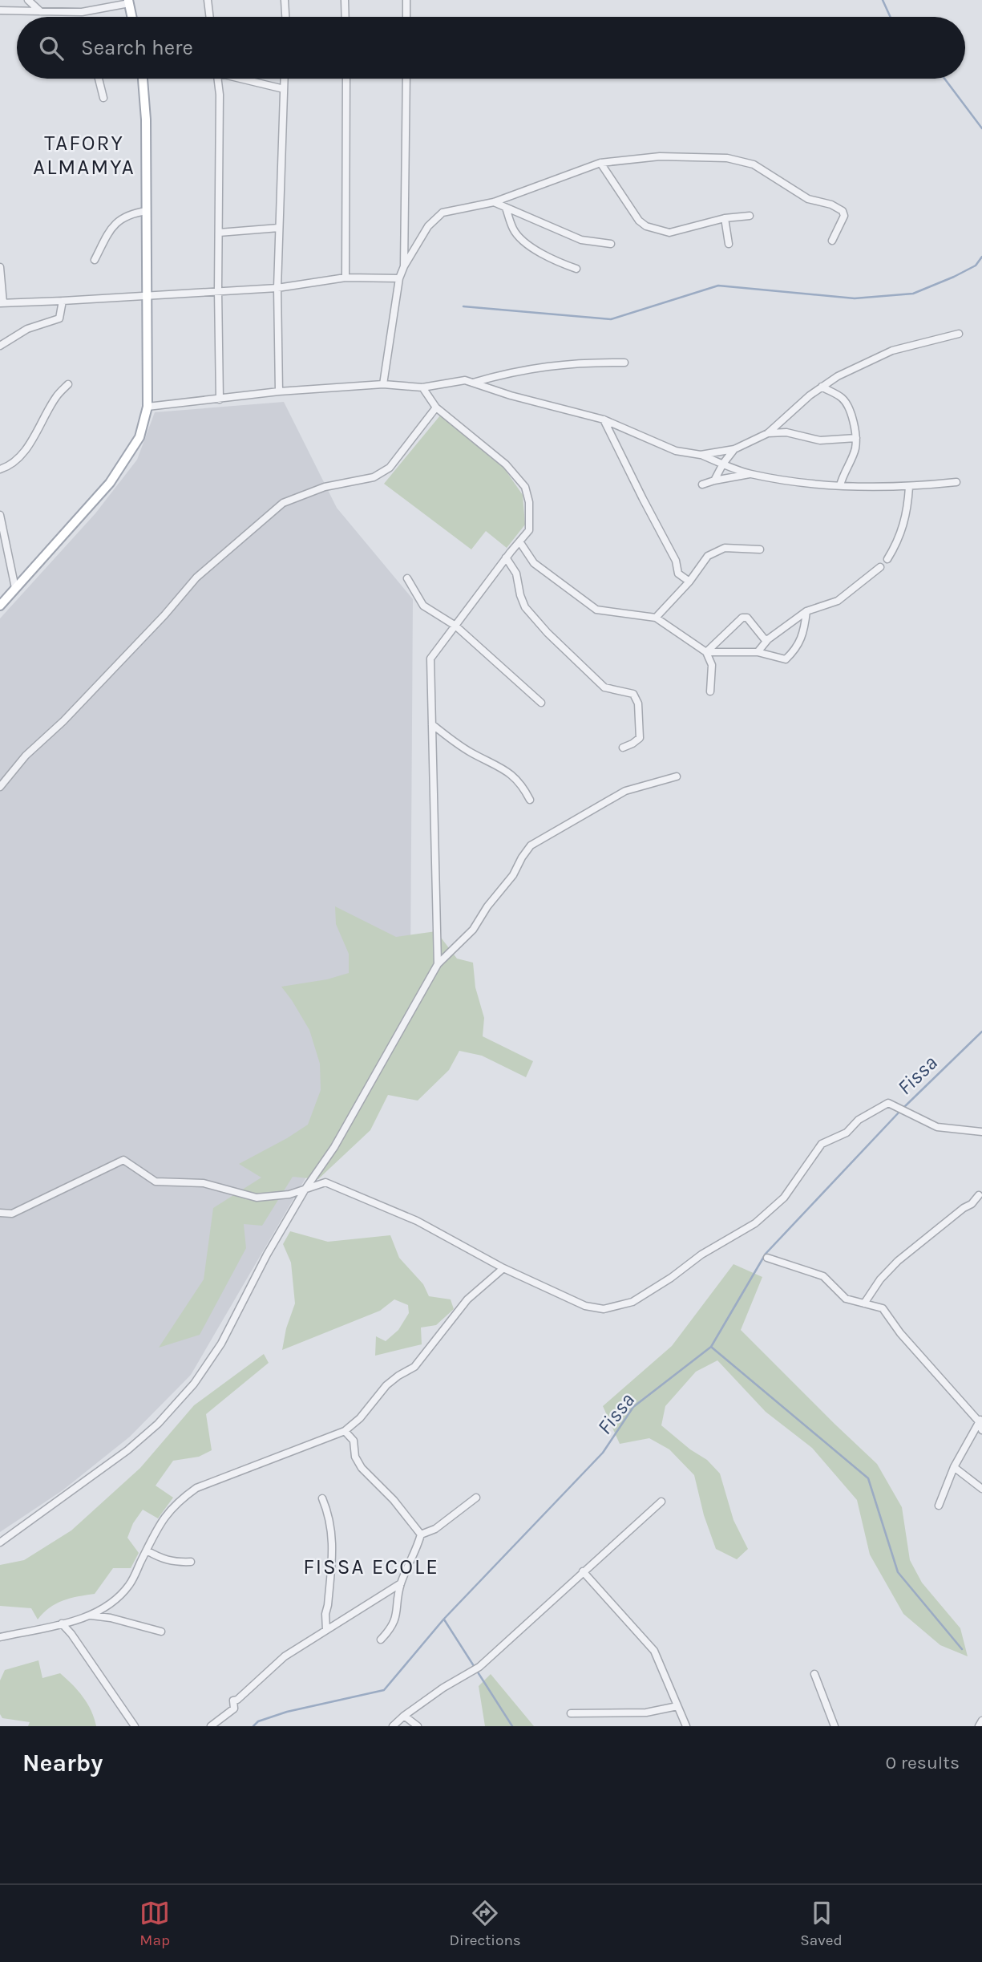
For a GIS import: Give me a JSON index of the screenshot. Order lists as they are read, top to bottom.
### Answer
{
  "districts": ["TAFORY ALMAMYA", "FISSA ECOLE"],
  "water": ["Fissa"],
  "page": {
    "search": "Search here",
    "heading": ["Nearby", "0 results"],
    "nav": ["Map", "Directions", "Saved"]
  }
}
